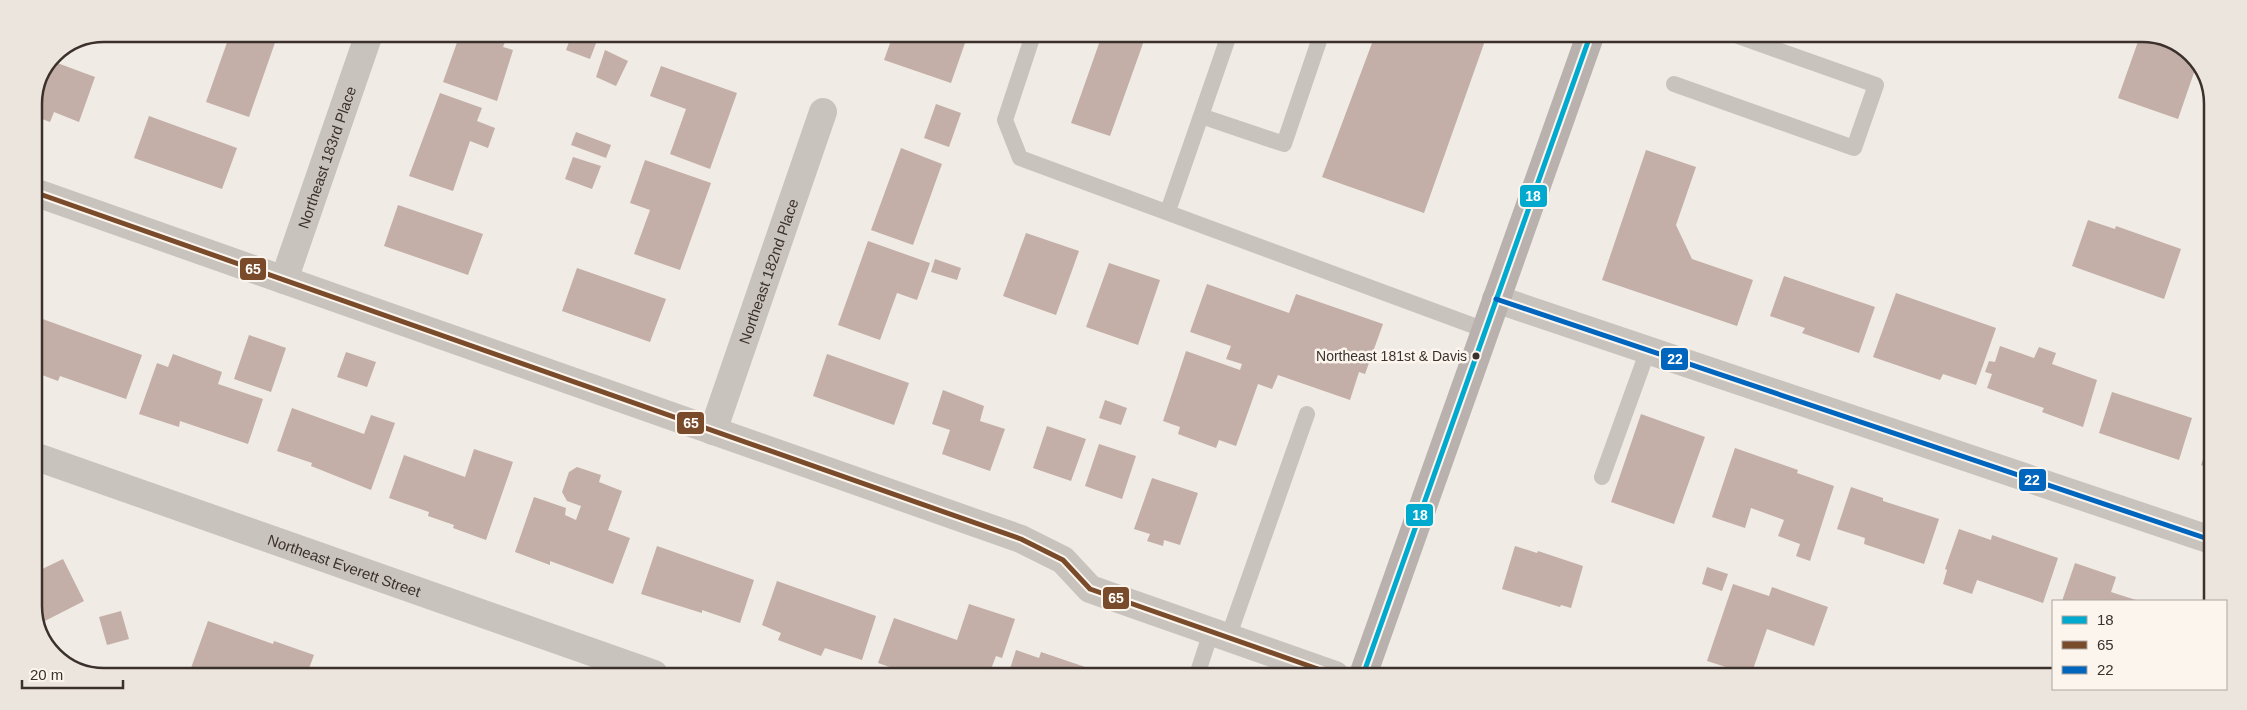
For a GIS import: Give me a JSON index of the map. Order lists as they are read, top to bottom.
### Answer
{
  "streets": {
    "street": ["Northeast 183rd Place", "Northeast 182nd Place", "Northeast Everett Street"]
  },
  "places": ["Northeast 181st & Davis"],
  "lines": ["transit line 18", "transit line 65", "transit line 22"],
  "legend": ["18", "65", "22"],
  "scale_bar": "20 m"
}
